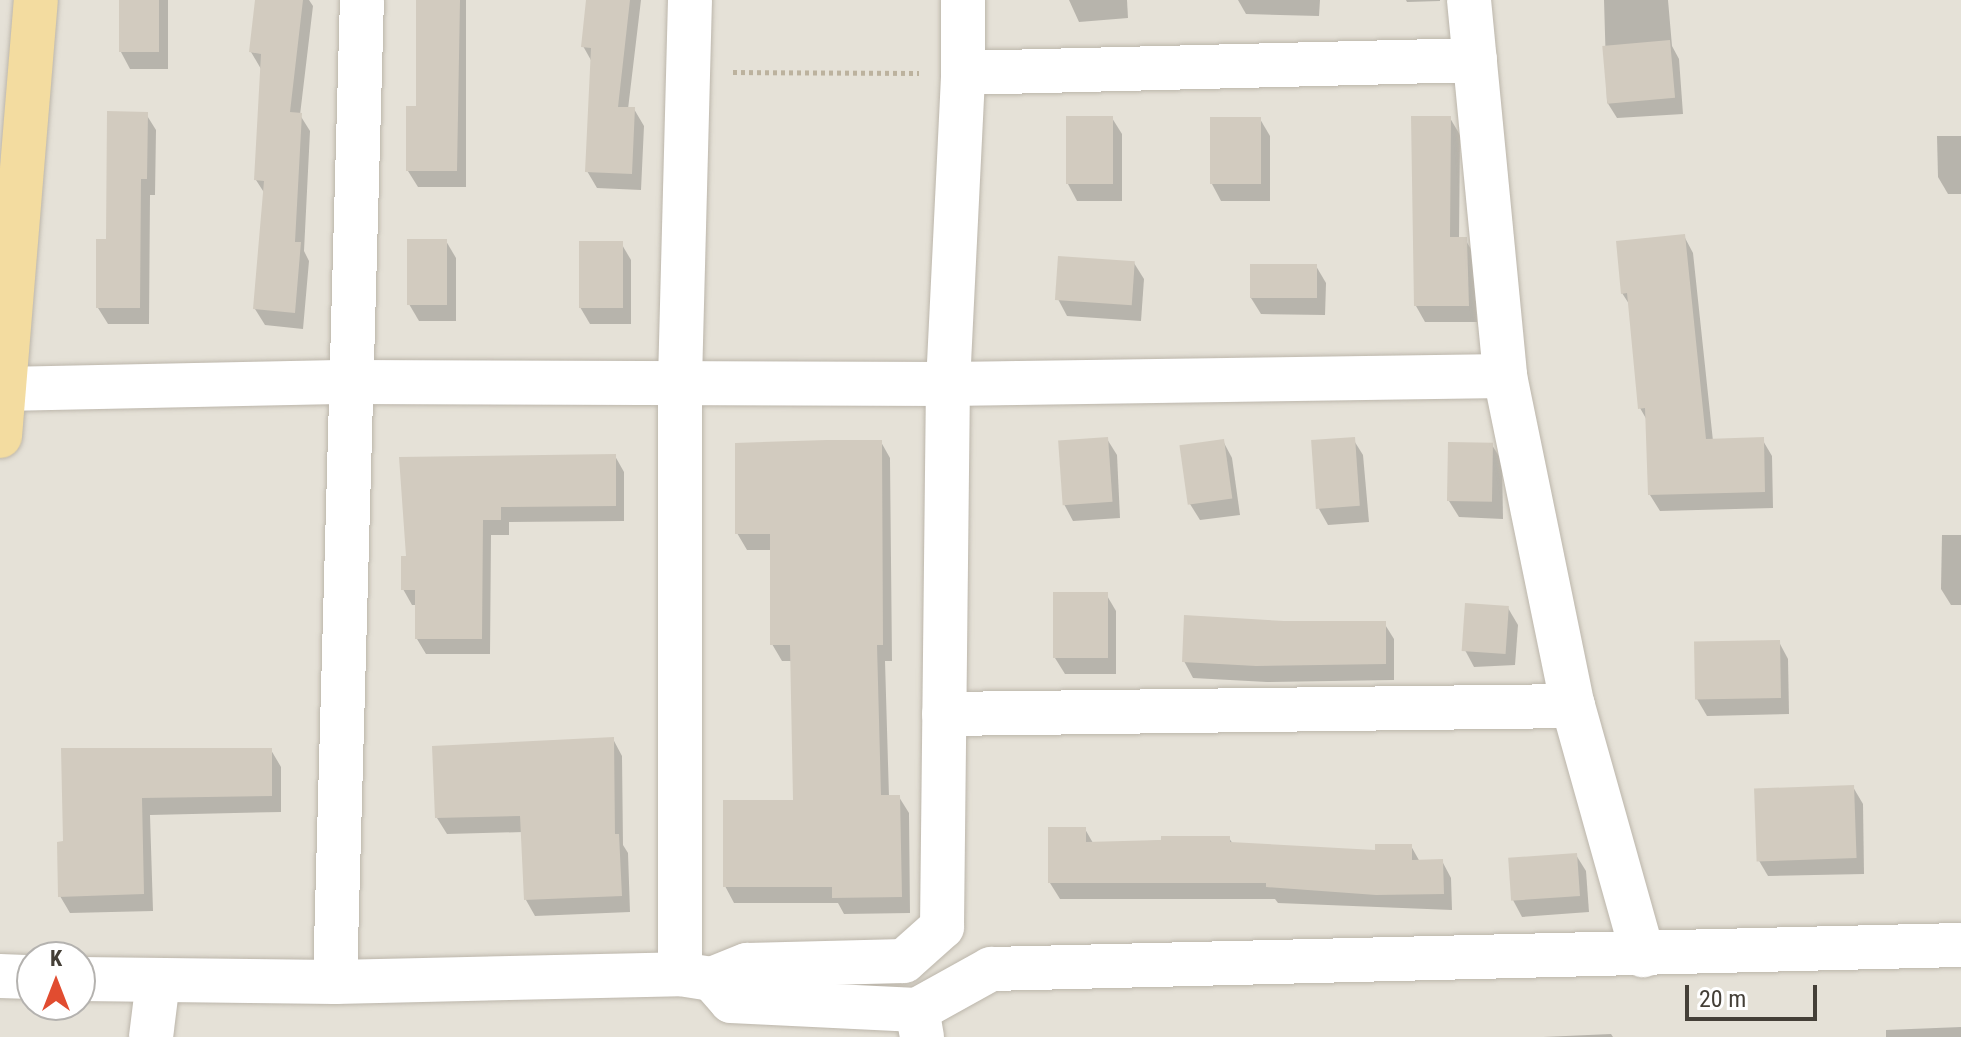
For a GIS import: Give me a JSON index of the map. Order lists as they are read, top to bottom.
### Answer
{
  "scale_bar": "20 m",
  "north": "top"
}
